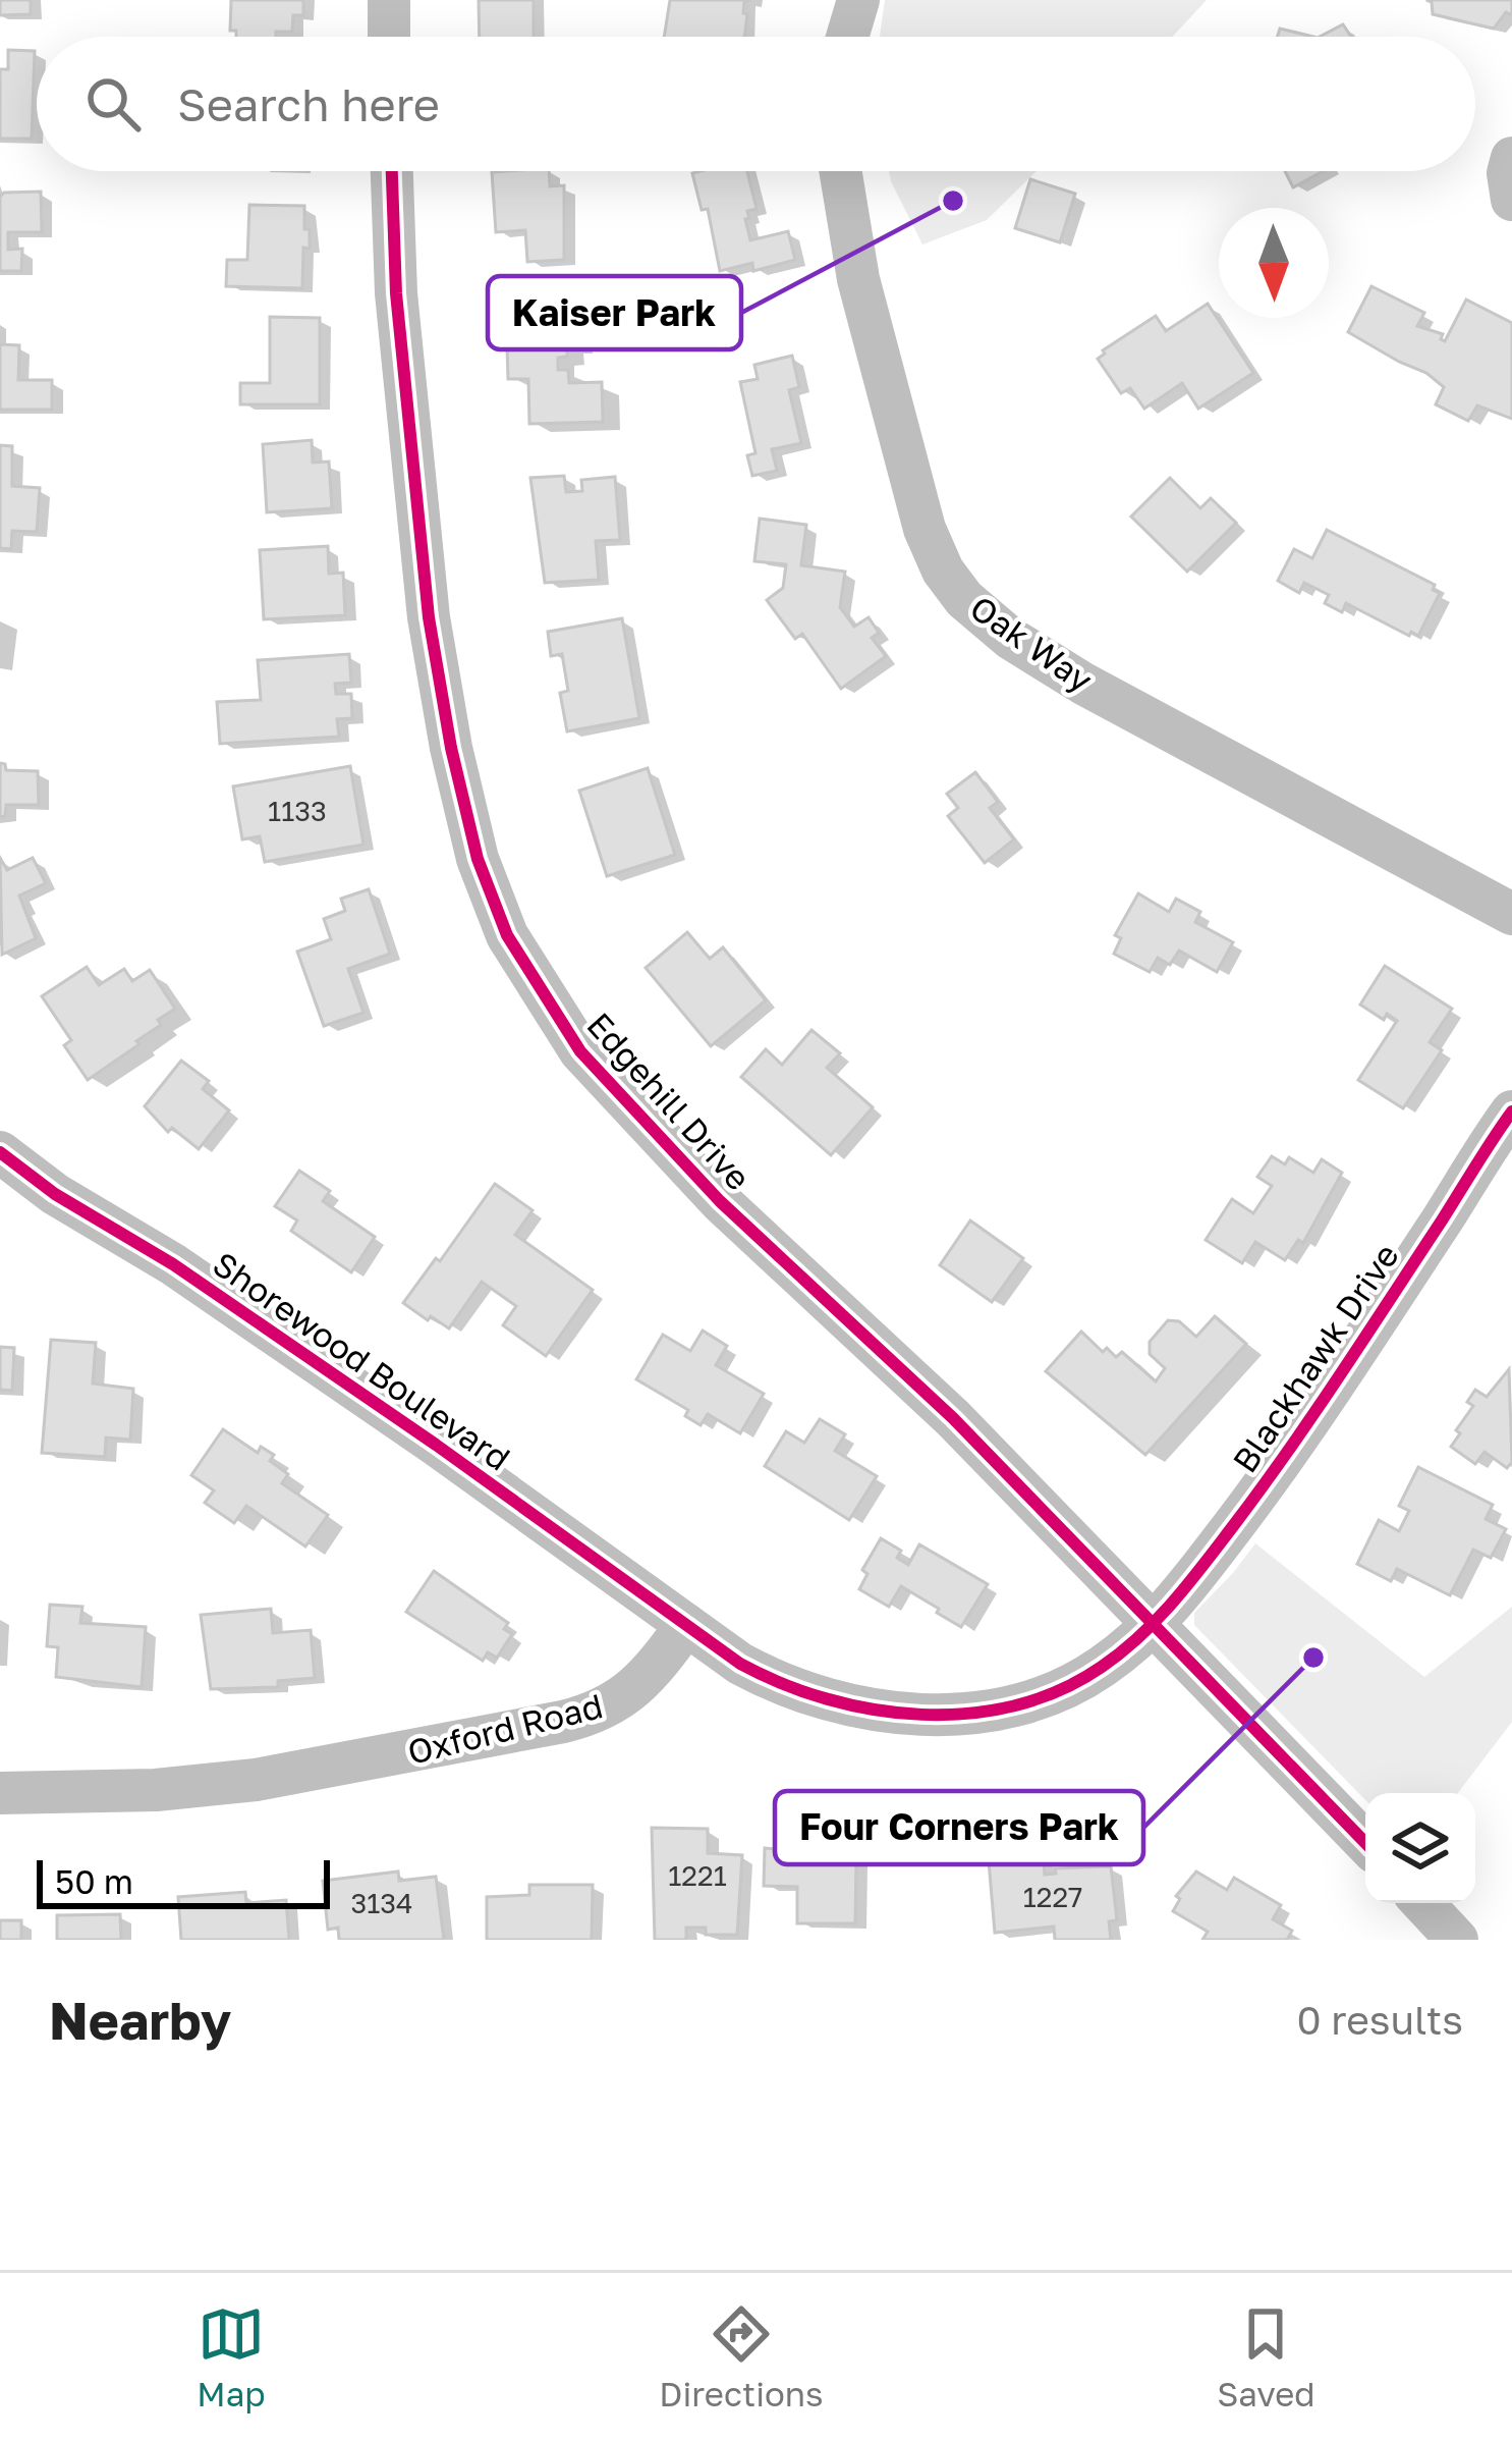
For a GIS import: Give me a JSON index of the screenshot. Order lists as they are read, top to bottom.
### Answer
{
  "streets": {
    "street": [
      "Oak Way",
      "Edgehill Drive",
      "Blackhawk Drive",
      "Shorewood Boulevard",
      "Oxford Road"
    ]
  },
  "crossings": [
    ["Edgehill Drive", "Blackhawk Drive"],
    ["Shorewood Boulevard", "Oxford Road"]
  ],
  "places": ["Kaiser Park", "Four Corners Park"],
  "house_numbers": [
    "1133",
    "1221",
    "1227",
    "3134"
  ],
  "scale_bar": "50 m",
  "north": "bottom",
  "page": {
    "search": "Search here",
    "scale": "50 m",
    "heading": ["Nearby", "0 results"],
    "nav": ["Map", "Directions", "Saved"]
  }
}
